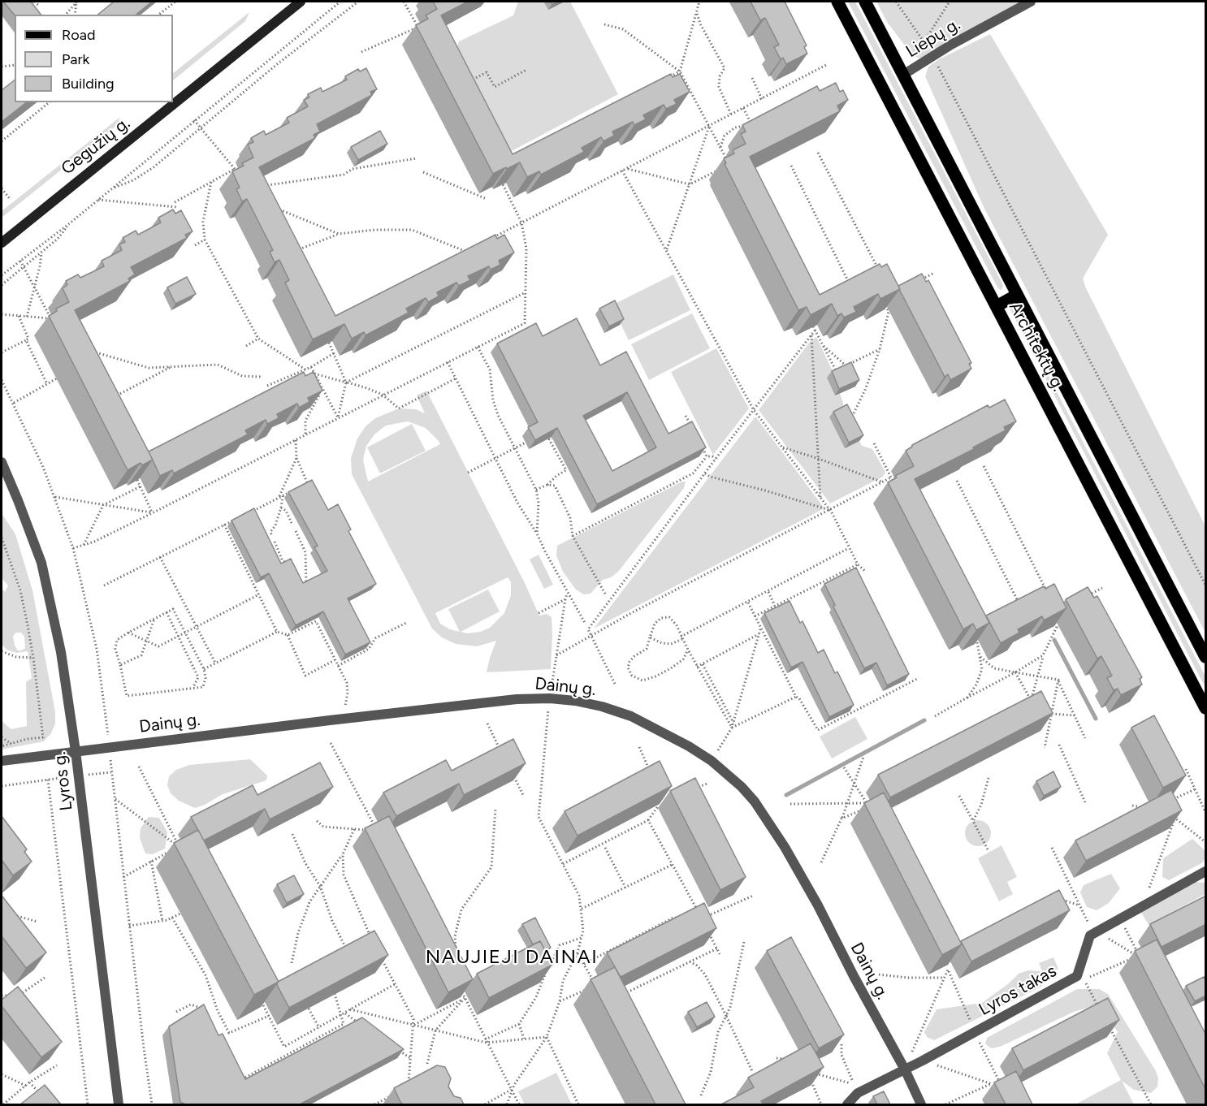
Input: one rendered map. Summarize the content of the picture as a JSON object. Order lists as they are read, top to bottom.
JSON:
{
  "streets": {
    "main road": ["Gegužių g.", "Architektų g."],
    "street": [
      "Liepų g.",
      "Dainų g.",
      "Lyros g.",
      "Lyros takas"
    ]
  },
  "crossings": [
    ["Liepų g.", "Architektų g."],
    ["Dainų g.", "Lyros g."],
    ["Dainų g.", "Lyros takas"]
  ],
  "districts": ["NAUJIEJI DAINAI"],
  "legend": ["Road", "Park", "Building"]
}
